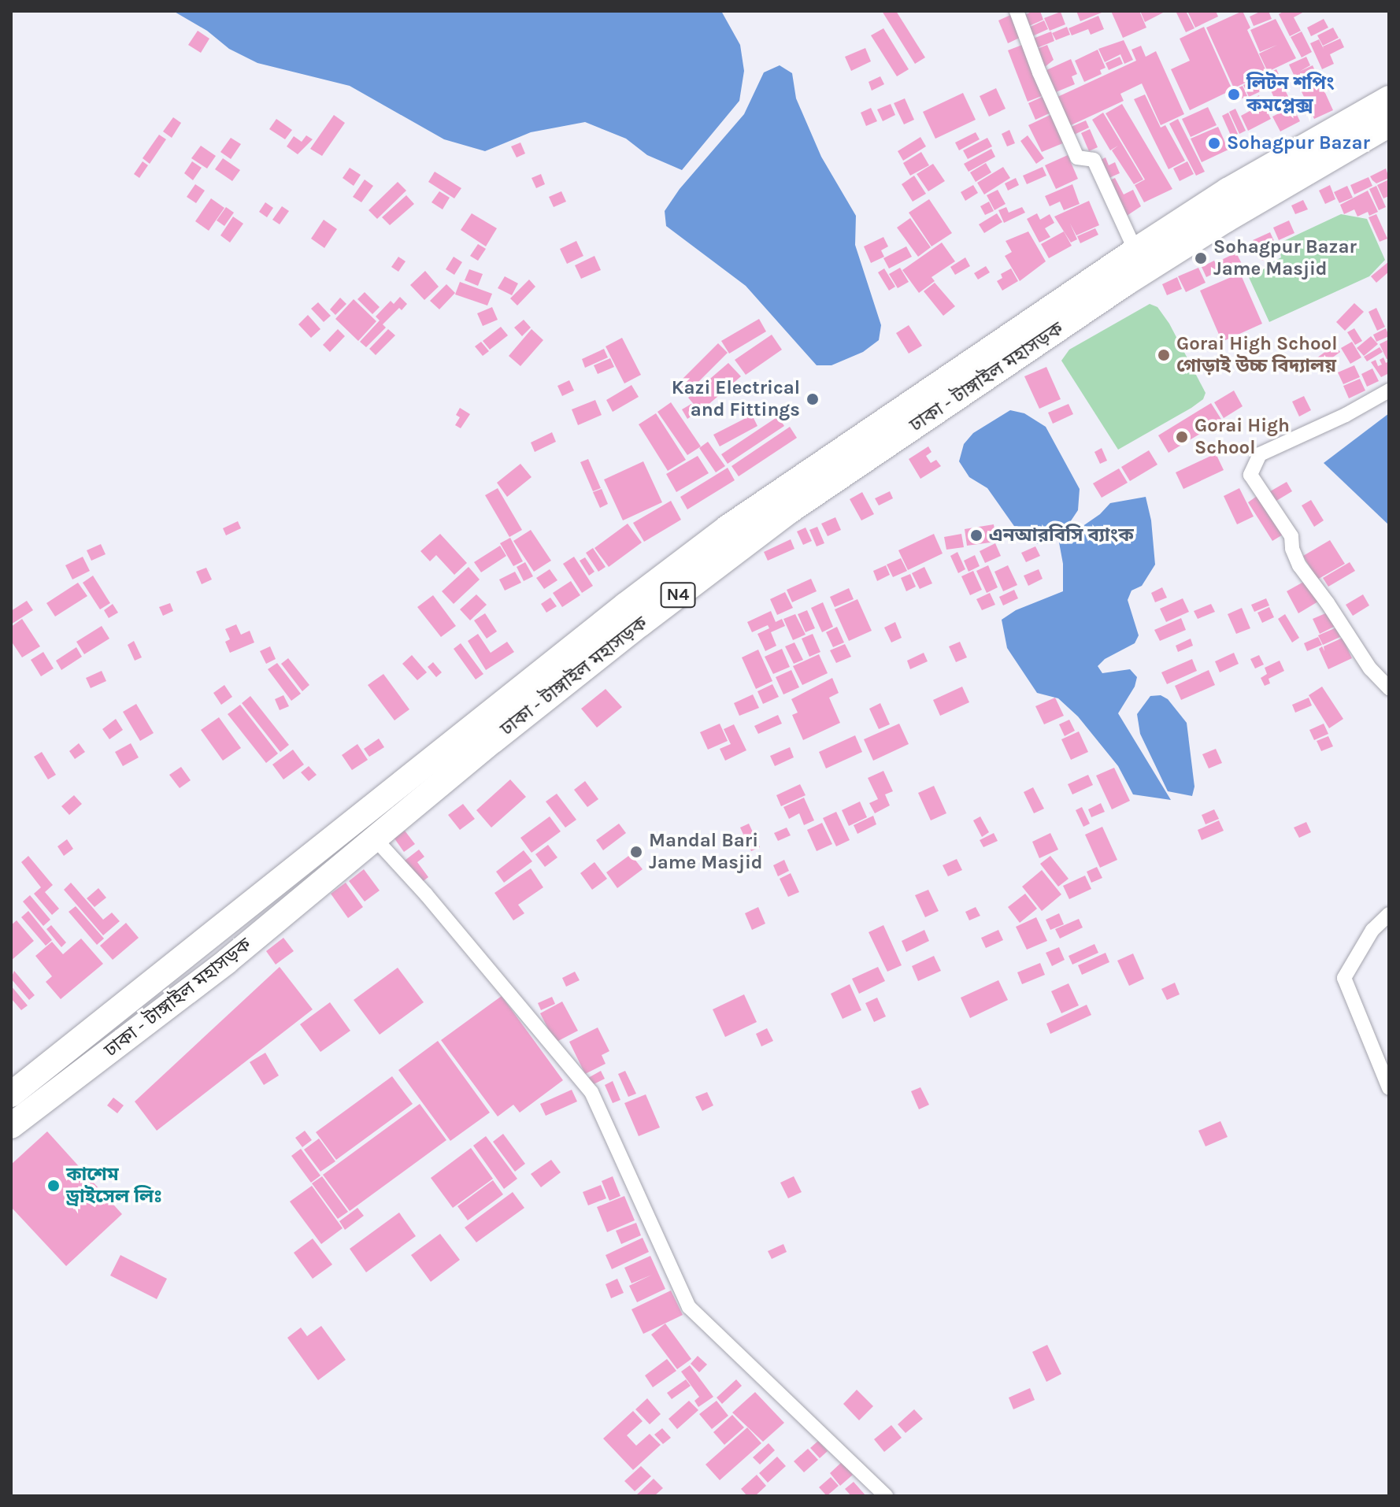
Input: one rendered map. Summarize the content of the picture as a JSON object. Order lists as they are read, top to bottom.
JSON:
{
  "streets": {
    "highway": ["ঢাকা - টাঙ্গাইল মহাসড়ক", "N4"]
  },
  "places": [
    "লিটন শপিং কমপ্লেক্স",
    "Sohagpur Bazar",
    "Sohagpur Bazar Jame Masjid",
    "Gorai High School গোড়াই উচ্চ বিদ্যালয়",
    "Kazi Electrical and Fittings",
    "Gorai High School",
    "এনআরবিসি ব্যাংক",
    "Mandal Bari Jame Masjid",
    "কাশেম ড্রাইসেল লিঃ"
  ]
}
